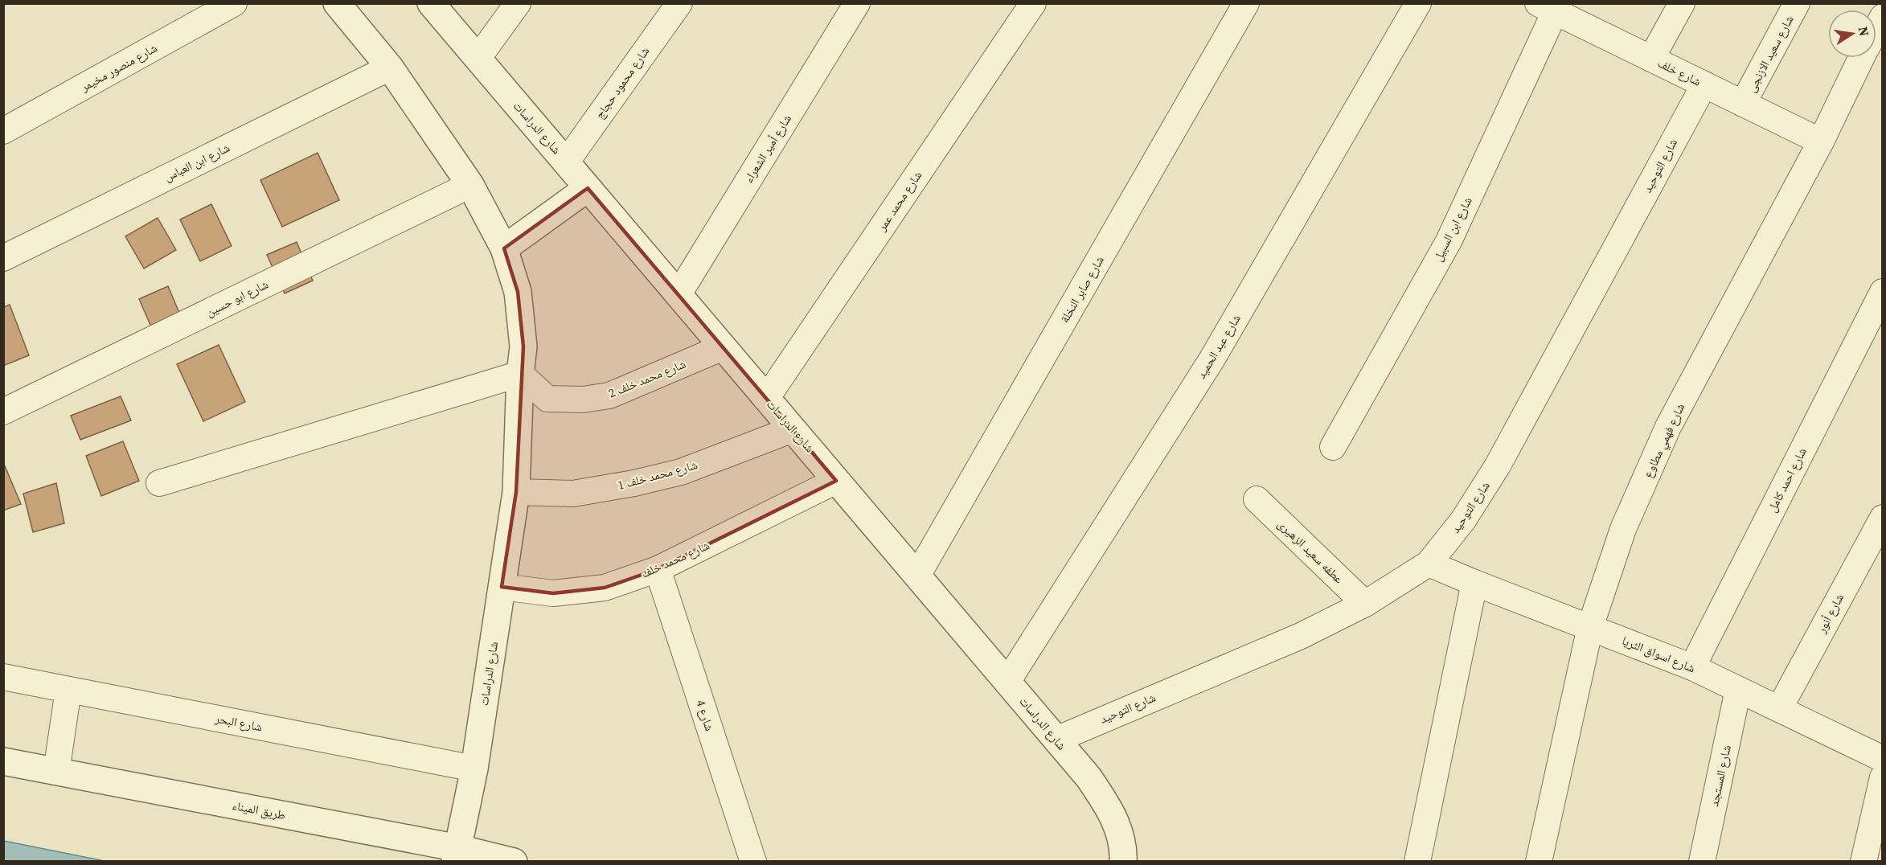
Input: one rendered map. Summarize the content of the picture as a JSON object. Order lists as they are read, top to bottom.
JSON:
{
  "streets": {
    "street": [
      "شارع سعيد الازنجى",
      "شارع منصور مخيمر",
      "شارع خلف",
      "شارع محمود حجاج",
      "شارع الدراسات",
      "شارع أمير الشعراء",
      "شارع ابن العباس",
      "شارع التوحيد",
      "شارع محمد عمر",
      "شارع ابن السبيل",
      "شارع صابر النخلة",
      "شارع ابو حسين",
      "شارع عبد الحميد",
      "شارع محمد خلف 2",
      "شارع فهمي مطاوع",
      "شارع محمد خلف 1",
      "شارع احمد كامل",
      "عطفه سعيد الزهيرى",
      "شارع محمد خلف",
      "شارع أنور",
      "شارع اسواق الثريا",
      "شارع 4",
      "شارع البحر",
      "شارع المستجد",
      "طريق الميناء"
    ]
  },
  "crossings": [
    ["شارع سعيد الازنجى", "شارع خلف"],
    ["شارع خلف", "شارع التوحيد"],
    ["شارع خلف", "شارع ابن السبيل"],
    ["شارع خلف", "شارع فهمي مطاوع"],
    ["شارع محمود حجاج", "شارع الدراسات"],
    ["شارع الدراسات", "شارع أمير الشعراء"],
    ["شارع الدراسات", "شارع ابن العباس"],
    ["شارع الدراسات", "شارع التوحيد"],
    ["شارع الدراسات", "شارع محمد عمر"],
    ["شارع الدراسات", "شارع صابر النخلة"],
    ["شارع الدراسات", "شارع ابو حسين"],
    ["شارع الدراسات", "شارع عبد الحميد"],
    ["شارع الدراسات", "شارع محمد خلف 2"],
    ["شارع الدراسات", "شارع محمد خلف 1"],
    ["شارع الدراسات", "شارع محمد خلف"],
    ["شارع الدراسات", "شارع البحر"],
    ["شارع الدراسات", "طريق الميناء"],
    ["شارع التوحيد", "عطفه سعيد الزهيرى"],
    ["شارع التوحيد", "شارع اسواق الثريا"],
    ["شارع فهمي مطاوع", "شارع اسواق الثريا"],
    ["شارع احمد كامل", "شارع اسواق الثريا"],
    ["شارع محمد خلف", "شارع 4"],
    ["شارع أنور", "شارع اسواق الثريا"],
    ["شارع اسواق الثريا", "شارع المستجد"]
  ],
  "north": "right"
}
